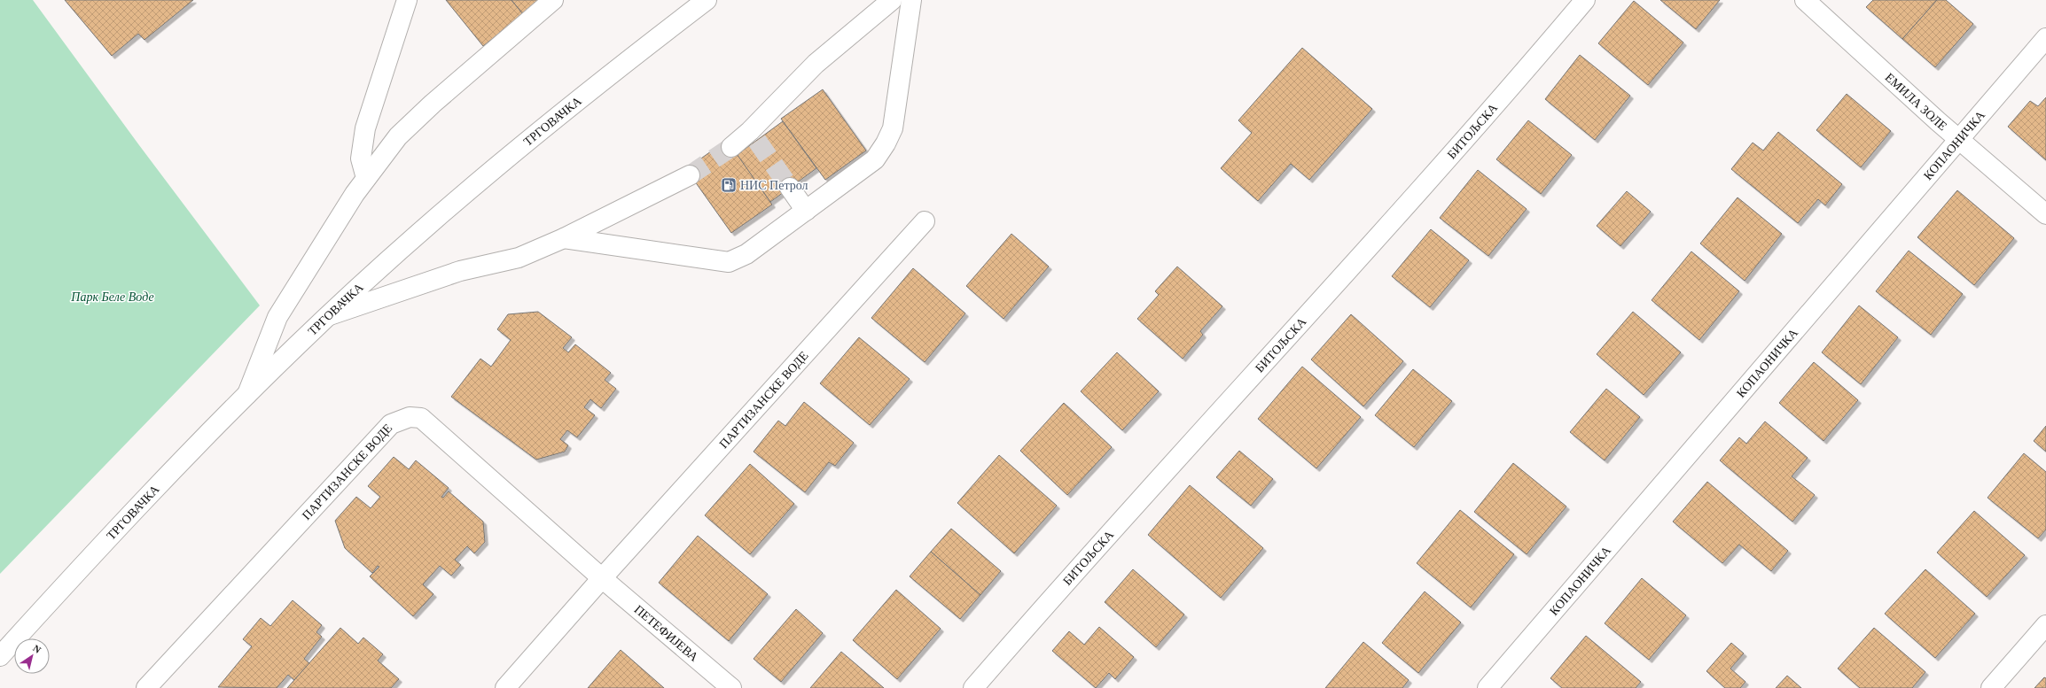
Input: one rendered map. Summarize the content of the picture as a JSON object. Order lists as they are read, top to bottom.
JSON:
{
  "streets": {
    "street": [
      "ЕМИЛА ЗОЛЕ",
      "ТРГОВАЧКА",
      "БИТОЉСКА",
      "КОПАОНИЧКА",
      "ПАРТИЗАНСКЕ ВОДЕ",
      "ПЕТЕФИЈЕВА"
    ]
  },
  "crossings": [
    ["ЕМИЛА ЗОЛЕ", "КОПАОНИЧКА"],
    ["ПАРТИЗАНСКЕ ВОДЕ", "ПЕТЕФИЈЕВА"]
  ],
  "parks": ["Парк Беле Воде"],
  "places": {
    "fuel station": ["НИС Петрол"]
  },
  "north": "top right"
}
